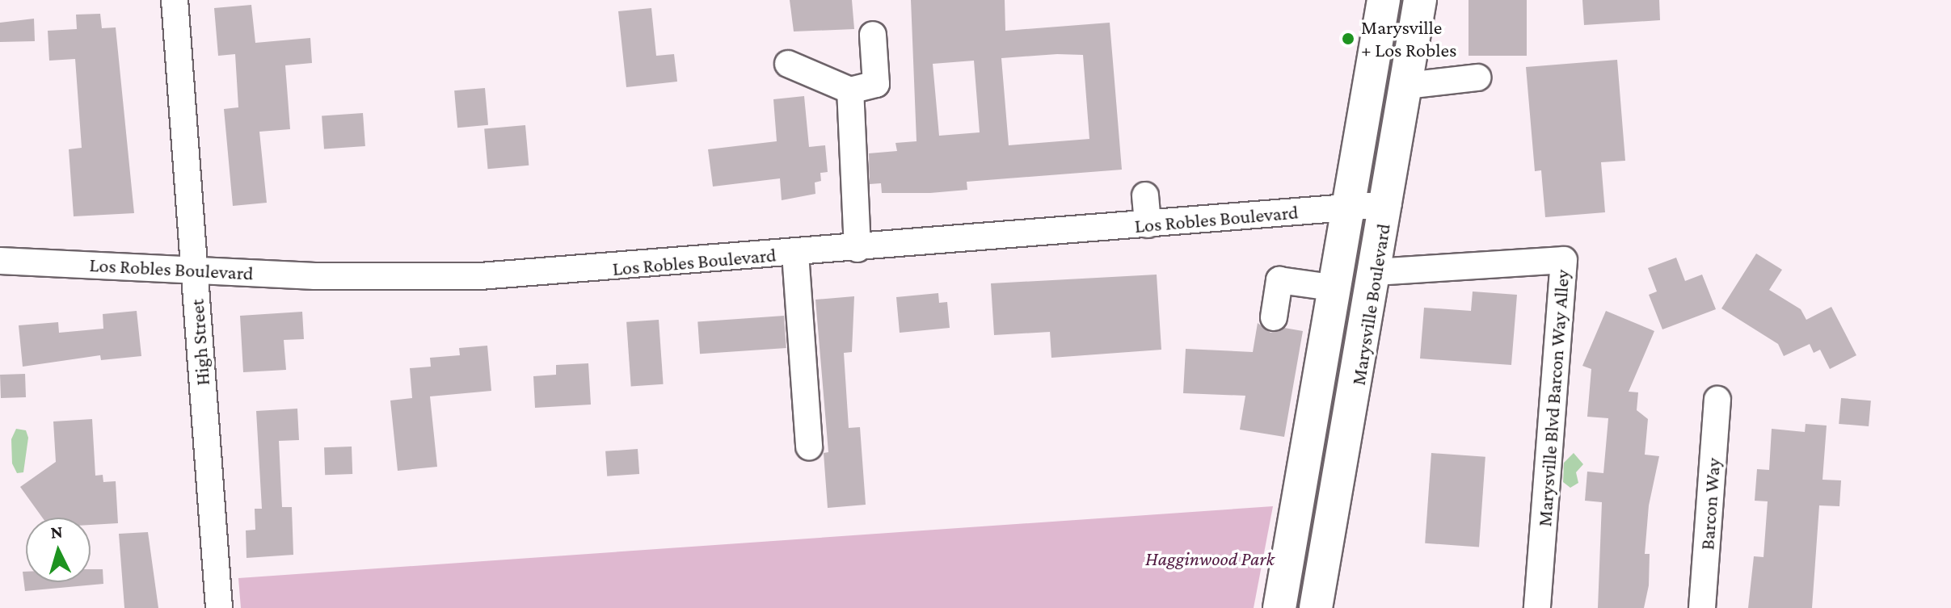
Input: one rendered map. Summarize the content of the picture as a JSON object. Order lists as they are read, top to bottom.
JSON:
{
  "streets": {
    "main road": ["Marysville Boulevard"],
    "street": [
      "Los Robles Boulevard",
      "High Street",
      "Marysville Blvd Barcon Way Alley",
      "Barcon Way"
    ]
  },
  "crossings": [
    ["Los Robles Boulevard", "Marysville Boulevard"],
    ["Los Robles Boulevard", "High Street"],
    ["Marysville Boulevard", "Marysville Blvd Barcon Way Alley"]
  ],
  "parks": ["Hagginwood Park"],
  "places": ["Marysville + Los Robles"],
  "north": "top"
}
